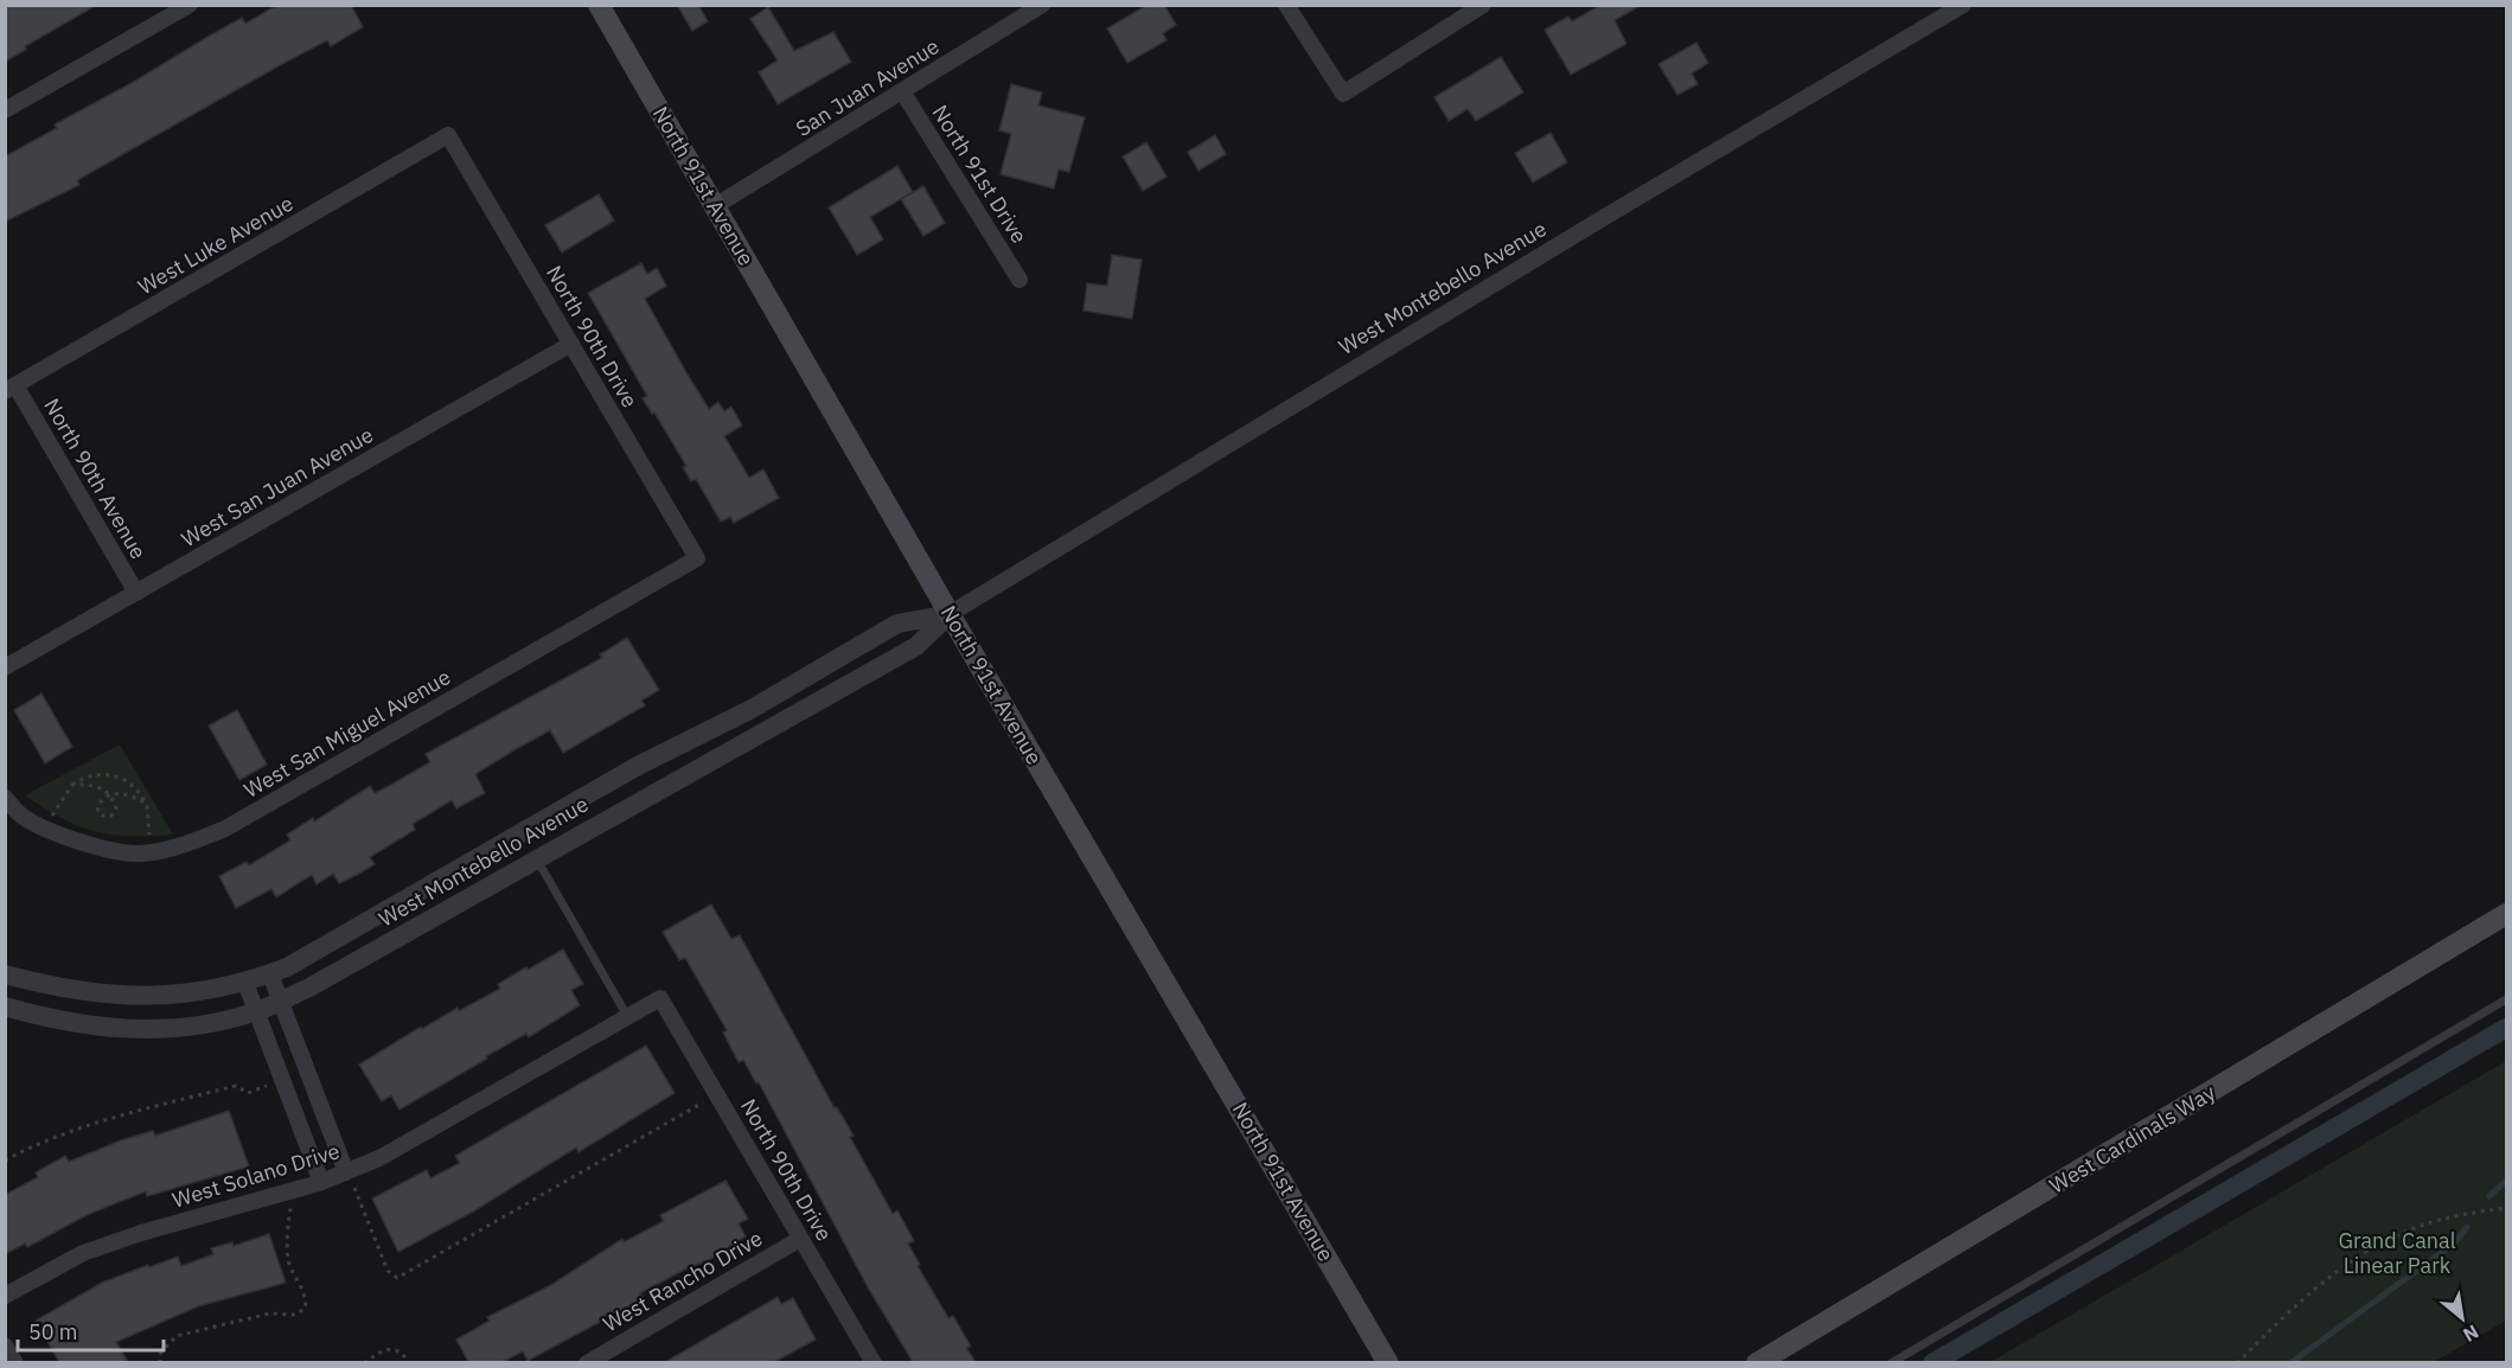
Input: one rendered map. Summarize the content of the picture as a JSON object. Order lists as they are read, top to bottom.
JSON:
{
  "streets": {
    "main road": ["North 91st Avenue", "West Cardinals Way"],
    "street": [
      "San Juan Avenue",
      "North 91st Drive",
      "West Luke Avenue",
      "West Montebello Avenue",
      "North 90th Drive",
      "North 90th Avenue",
      "West San Juan Avenue",
      "West San Miguel Avenue",
      "West Solano Drive",
      "West Rancho Drive"
    ]
  },
  "crossings": [
    ["San Juan Avenue", "North 91st Drive"],
    ["San Juan Avenue", "North 91st Avenue"],
    ["North 91st Avenue", "West Montebello Avenue"],
    ["West Luke Avenue", "North 90th Drive"],
    ["West Luke Avenue", "North 90th Avenue"],
    ["North 90th Drive", "West San Juan Avenue"],
    ["North 90th Drive", "West San Miguel Avenue"],
    ["North 90th Drive", "West Solano Drive"],
    ["North 90th Drive", "West Rancho Drive"],
    ["North 90th Avenue", "West San Juan Avenue"]
  ],
  "parks": ["Grand Canal Linear Park"],
  "scale_bar": "50 m",
  "north": "bottom right"
}
